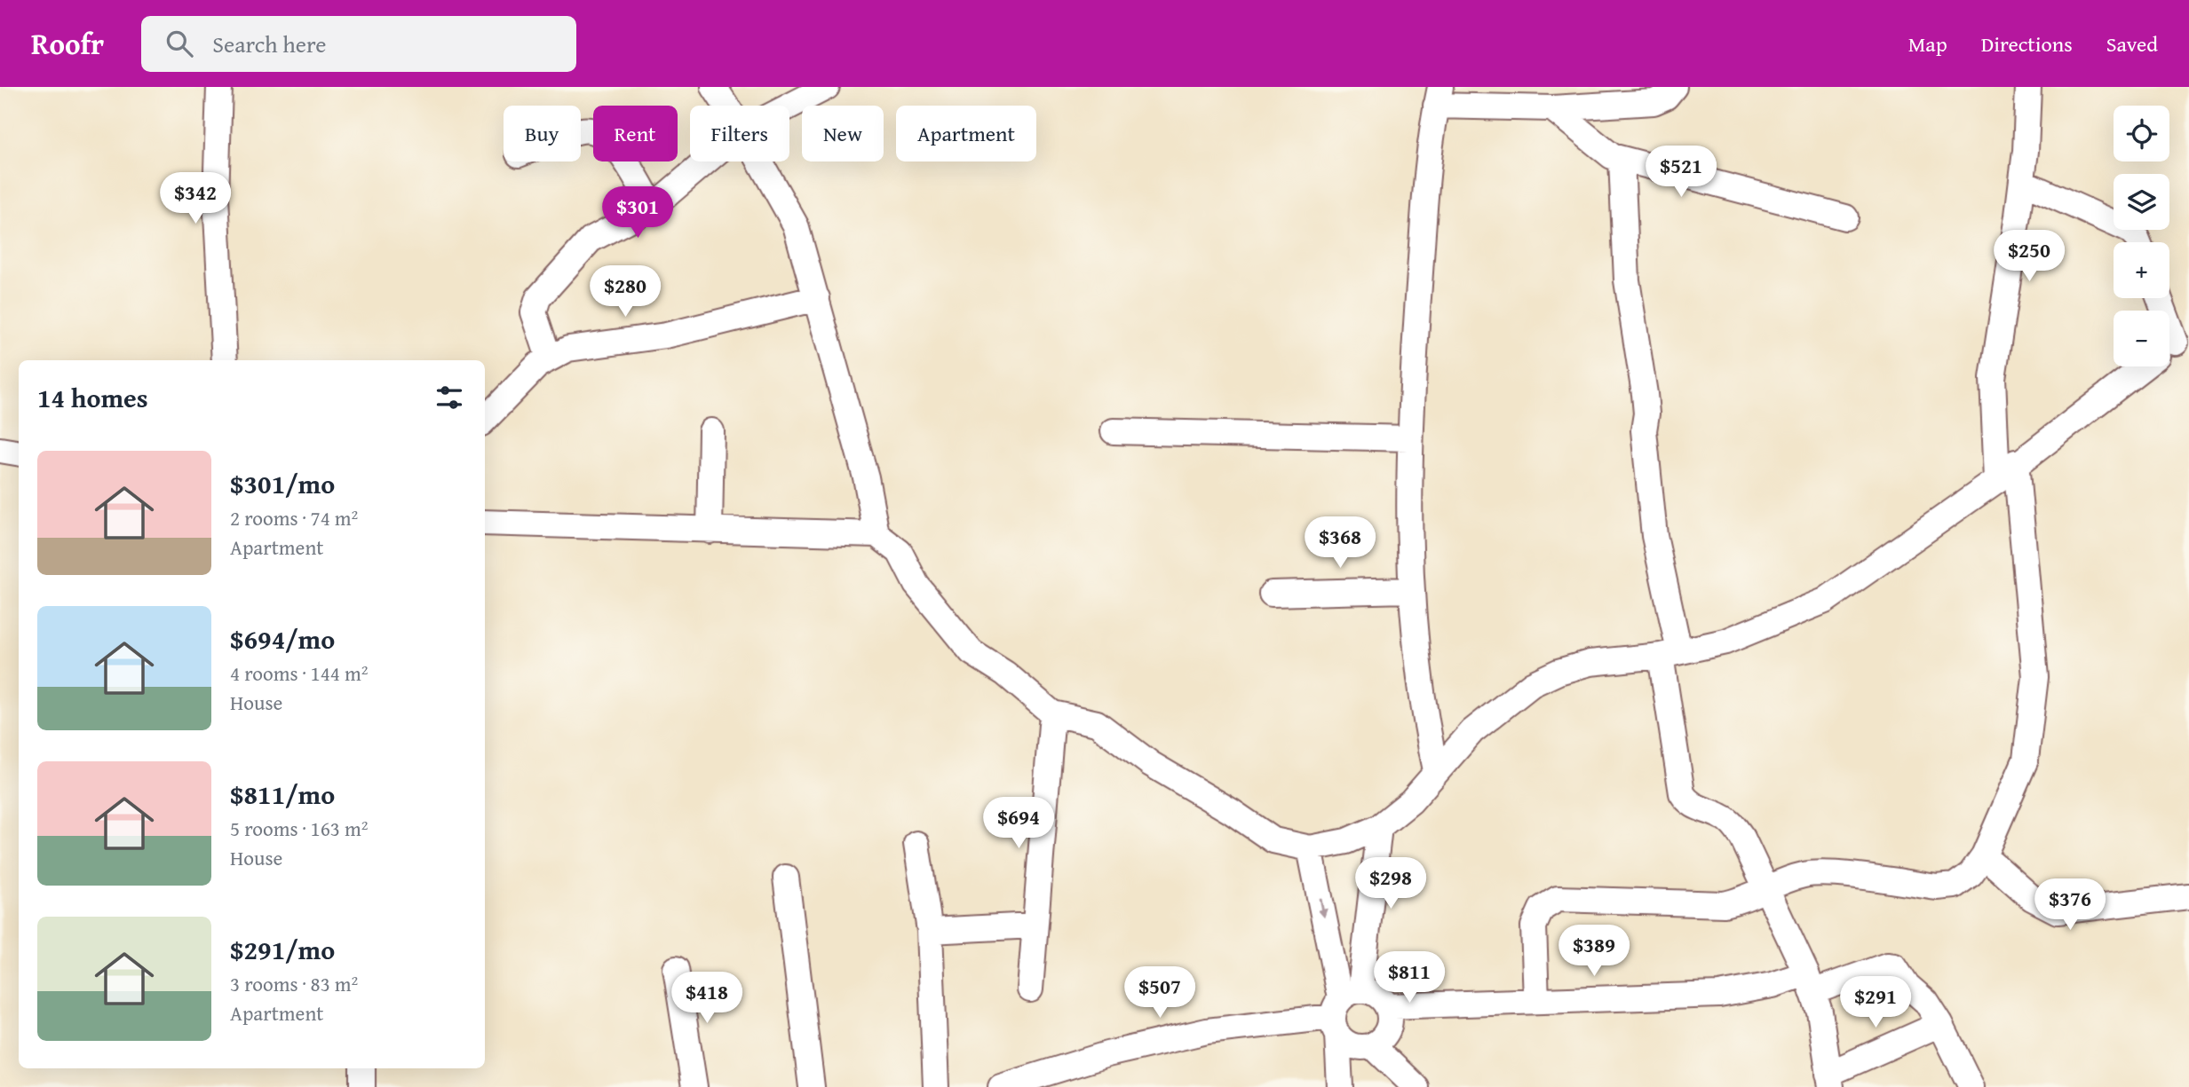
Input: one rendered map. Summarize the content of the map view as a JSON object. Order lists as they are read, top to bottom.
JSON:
{
  "page": {
    "header": "Roofr",
    "search": "Search here",
    "nav": ["Map", "Directions", "Saved"],
    "map_buttons": ["+", "−"],
    "chip": [
      "Buy",
      "Rent",
      "Filters",
      "New",
      "Apartment"
    ],
    "price": [
      "$521",
      "$342",
      "$301",
      "$250",
      "$280",
      "$368",
      "$694",
      "$298",
      "$376",
      "$389",
      "$811",
      "$507",
      "$418",
      "$291"
    ],
    "heading": "14 homes",
    "list": [
      {
        "name": "$301/mo",
        "note": "2 rooms · 74 m² · Apartment"
      },
      {
        "name": "$694/mo",
        "note": "4 rooms · 144 m² · House"
      },
      {
        "name": "$811/mo",
        "note": "5 rooms · 163 m² · House"
      },
      {
        "name": "$291/mo",
        "note": "3 rooms · 83 m² · Apartment"
      }
    ]
  }
}
